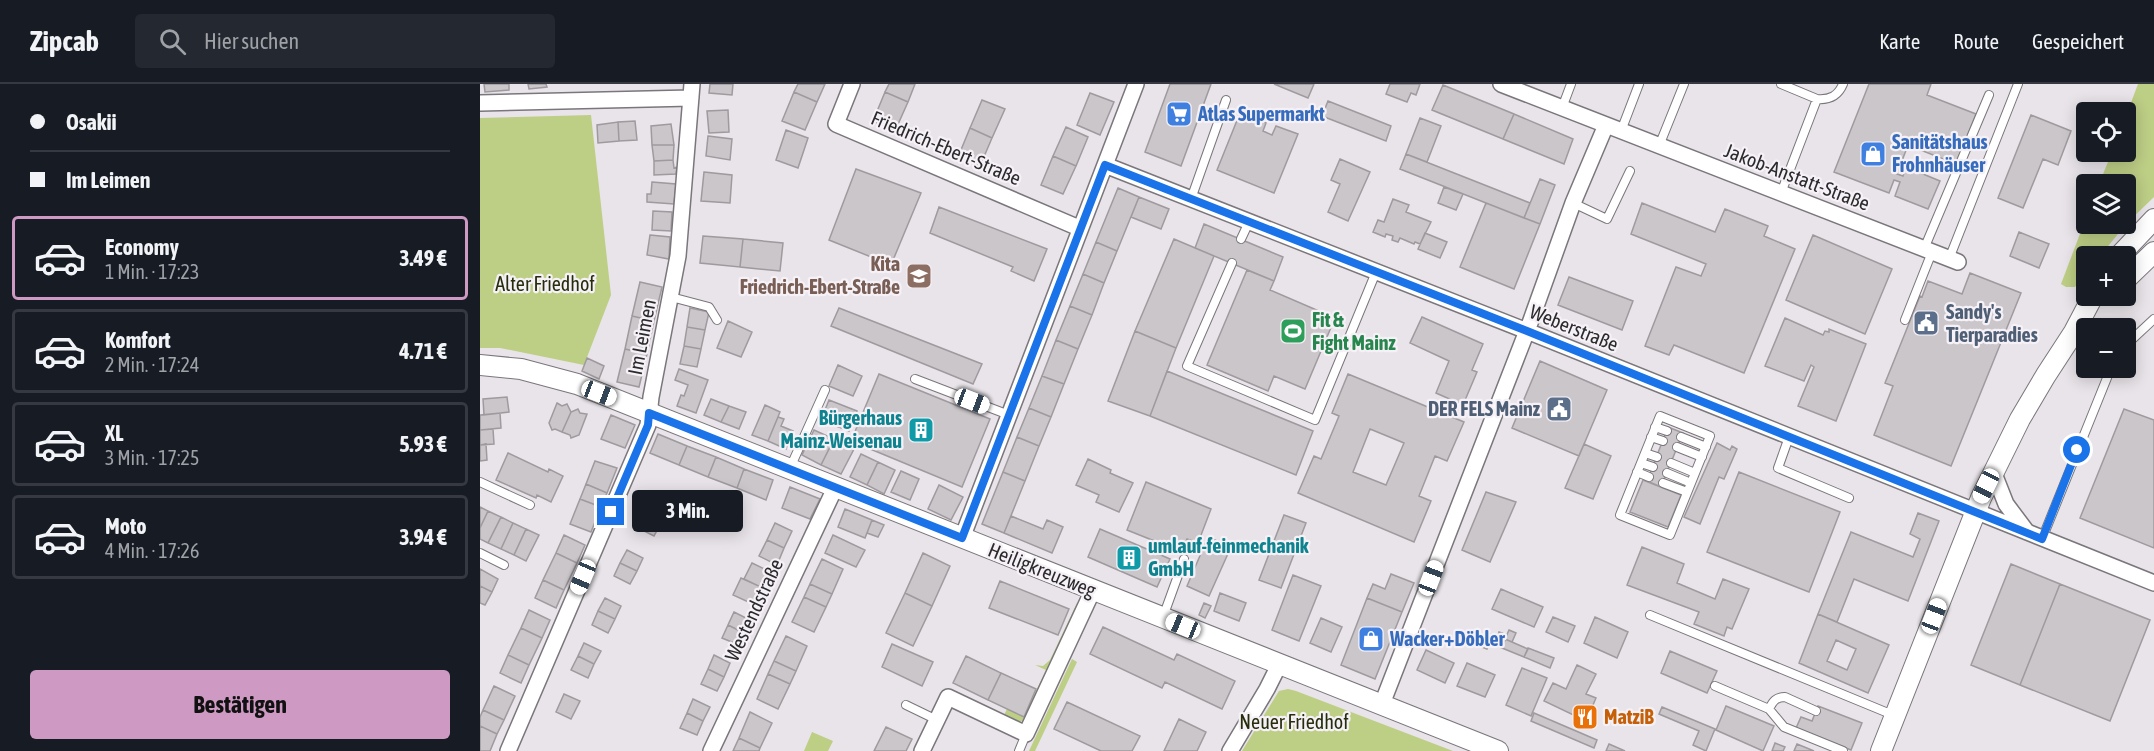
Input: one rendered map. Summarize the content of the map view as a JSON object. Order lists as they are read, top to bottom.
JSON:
{
  "streets": {
    "street": [
      "Friedrich-Ebert-Straße",
      "Jakob-Anstatt-Straße",
      "Weberstraße",
      "Im Leimen",
      "Heiligkreuzweg",
      "Westendstraße"
    ]
  },
  "crossings": [
    ["Im Leimen", "Heiligkreuzweg"],
    ["Heiligkreuzweg", "Westendstraße"]
  ],
  "parks": ["Alter Friedhof", "Neuer Friedhof"],
  "places": {
    "supermarket": ["Atlas Supermarkt"],
    "shop": ["Sanitätshaus Frohnhäuser", "Wacker+Döbler"],
    "school or university": ["Kita Friedrich-Ebert-Straße"],
    "public building": ["Sandy's Tierparadies", "DER FELS Mainz"],
    "sports": ["Fit & Fight Mainz"],
    "building": ["Bürgerhaus Mainz-Weisenau", "umlauf-feinmechanik GmbH"],
    "restaurant": ["MatziB"]
  },
  "page": {
    "header": "Zipcab",
    "search": "Hier suchen",
    "nav": ["Karte", "Route", "Gespeichert"],
    "banner": ["Osakii", "Im Leimen"],
    "map_buttons": ["+", "−"],
    "list": [
      {
        "name": "Economy",
        "note": "1 Min. · 17:23",
        "value": "3.49 €"
      },
      {
        "name": "Komfort",
        "note": "2 Min. · 17:24",
        "value": "4.71 €"
      },
      {
        "name": "XL",
        "note": "3 Min. · 17:25",
        "value": "5.93 €"
      },
      {
        "name": "Moto",
        "note": "4 Min. · 17:26",
        "value": "3.94 €"
      }
    ],
    "bubble": "3 Min.",
    "buttons": "Bestätigen"
  }
}
